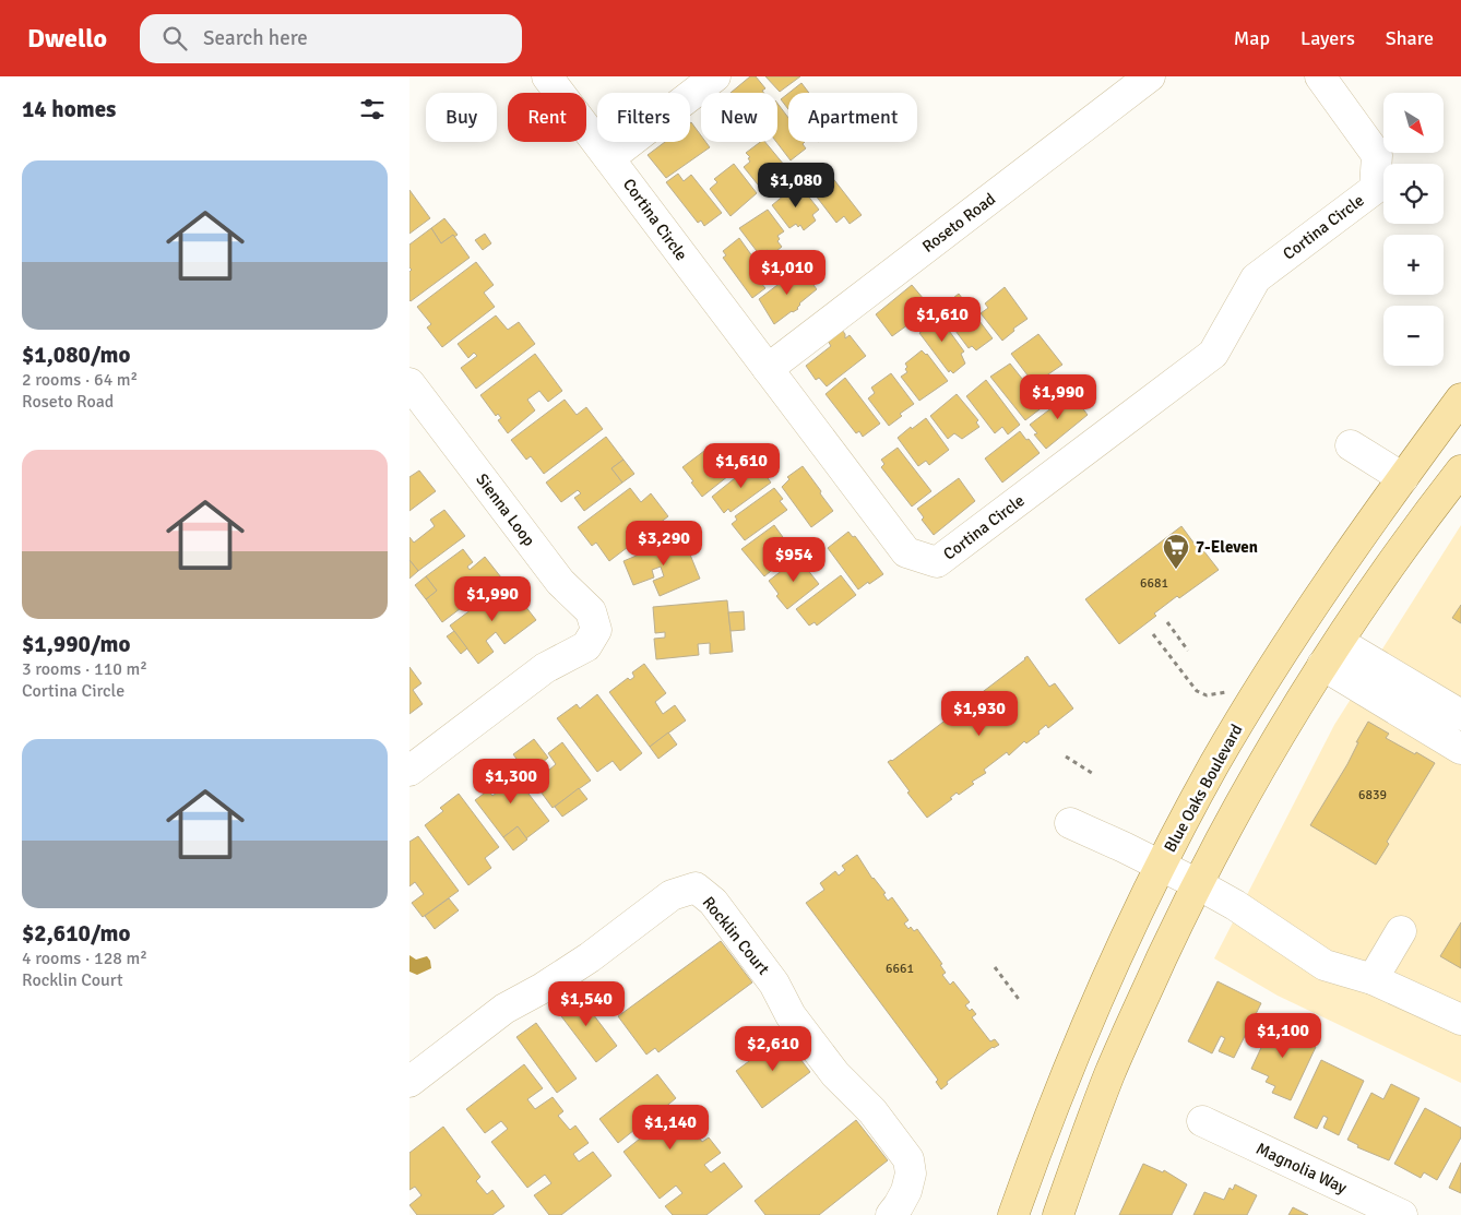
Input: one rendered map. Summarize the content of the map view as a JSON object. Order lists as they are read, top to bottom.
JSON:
{
  "streets": {
    "main road": ["Blue Oaks Boulevard"],
    "street": [
      "Cortina Circle",
      "Roseto Road",
      "Sienna Loop",
      "Rocklin Court",
      "Magnolia Way"
    ]
  },
  "crossings": [
    ["Cortina Circle", "Roseto Road"]
  ],
  "places": {
    "supermarket": ["7-Eleven"]
  },
  "house_numbers": ["6681", "6839", "6661"],
  "north": "bottom right",
  "page": {
    "header": "Dwello",
    "search": "Search here",
    "nav": ["Map", "Layers", "Share"],
    "heading": "14 homes",
    "map_buttons": ["+", "−"],
    "chip": [
      "Buy",
      "Rent",
      "Filters",
      "New",
      "Apartment"
    ],
    "list": [
      {
        "name": "$1,080/mo",
        "note": "2 rooms · 64 m² · Roseto Road"
      },
      {
        "name": "$1,990/mo",
        "note": "3 rooms · 110 m² · Cortina Circle"
      },
      {
        "name": "$2,610/mo",
        "note": "4 rooms · 128 m² · Rocklin Court"
      }
    ],
    "price": [
      "$1,080",
      "$1,010",
      "$1,610",
      "$1,990",
      "$1,610",
      "$3,290",
      "$954",
      "$1,990",
      "$1,930",
      "$1,300",
      "$1,540",
      "$1,100",
      "$2,610",
      "$1,140"
    ]
  }
}
